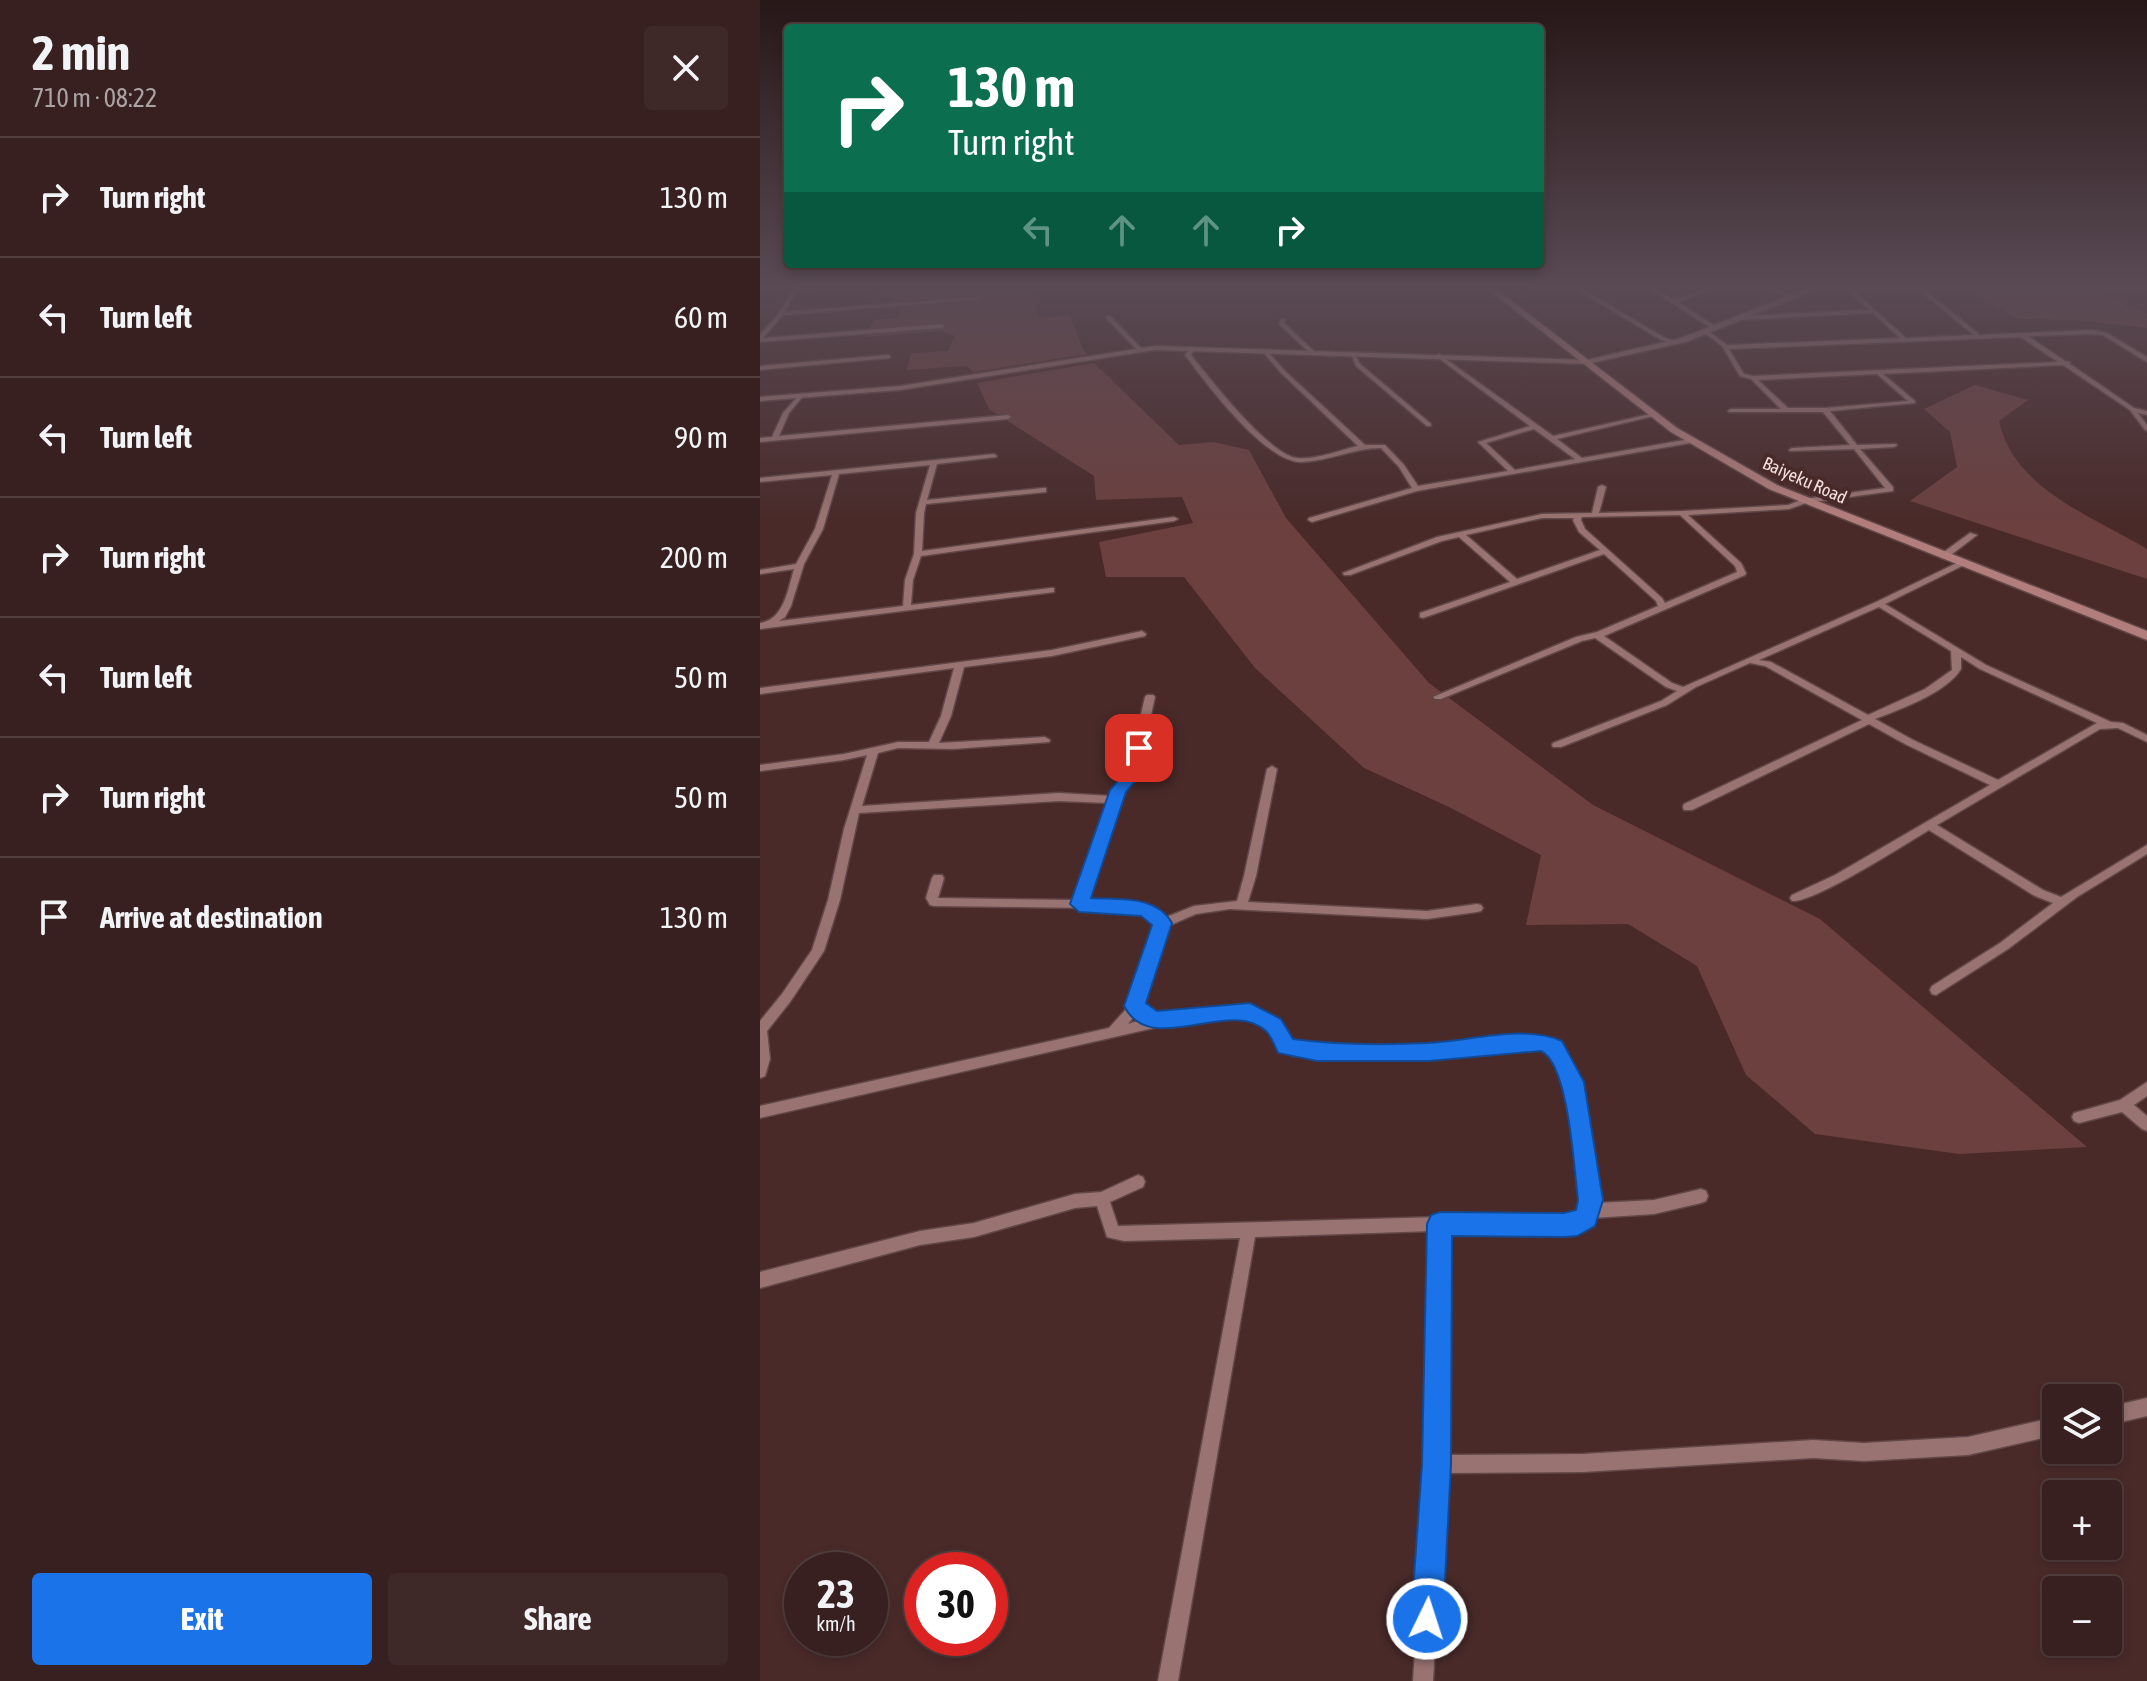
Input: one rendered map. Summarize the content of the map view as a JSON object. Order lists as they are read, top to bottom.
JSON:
{
  "streets": {
    "main road": ["Baiyeku Road"]
  },
  "page": {
    "heading": ["2 min", "710 m · 08:22"],
    "turn": ["130 m", "Turn right"],
    "list": [
      {
        "name": "Turn right",
        "value": "130 m"
      },
      {
        "name": "Turn left",
        "value": "60 m"
      },
      {
        "name": "Turn left",
        "value": "90 m"
      },
      {
        "name": "Turn right",
        "value": "200 m"
      },
      {
        "name": "Turn left",
        "value": "50 m"
      },
      {
        "name": "Turn right",
        "value": "50 m"
      },
      {
        "name": "Arrive at destination",
        "value": "130 m"
      }
    ],
    "map_buttons": ["+", "−"],
    "speed": "23 km/h",
    "limit": "30",
    "buttons": ["Exit", "Share"]
  }
}
